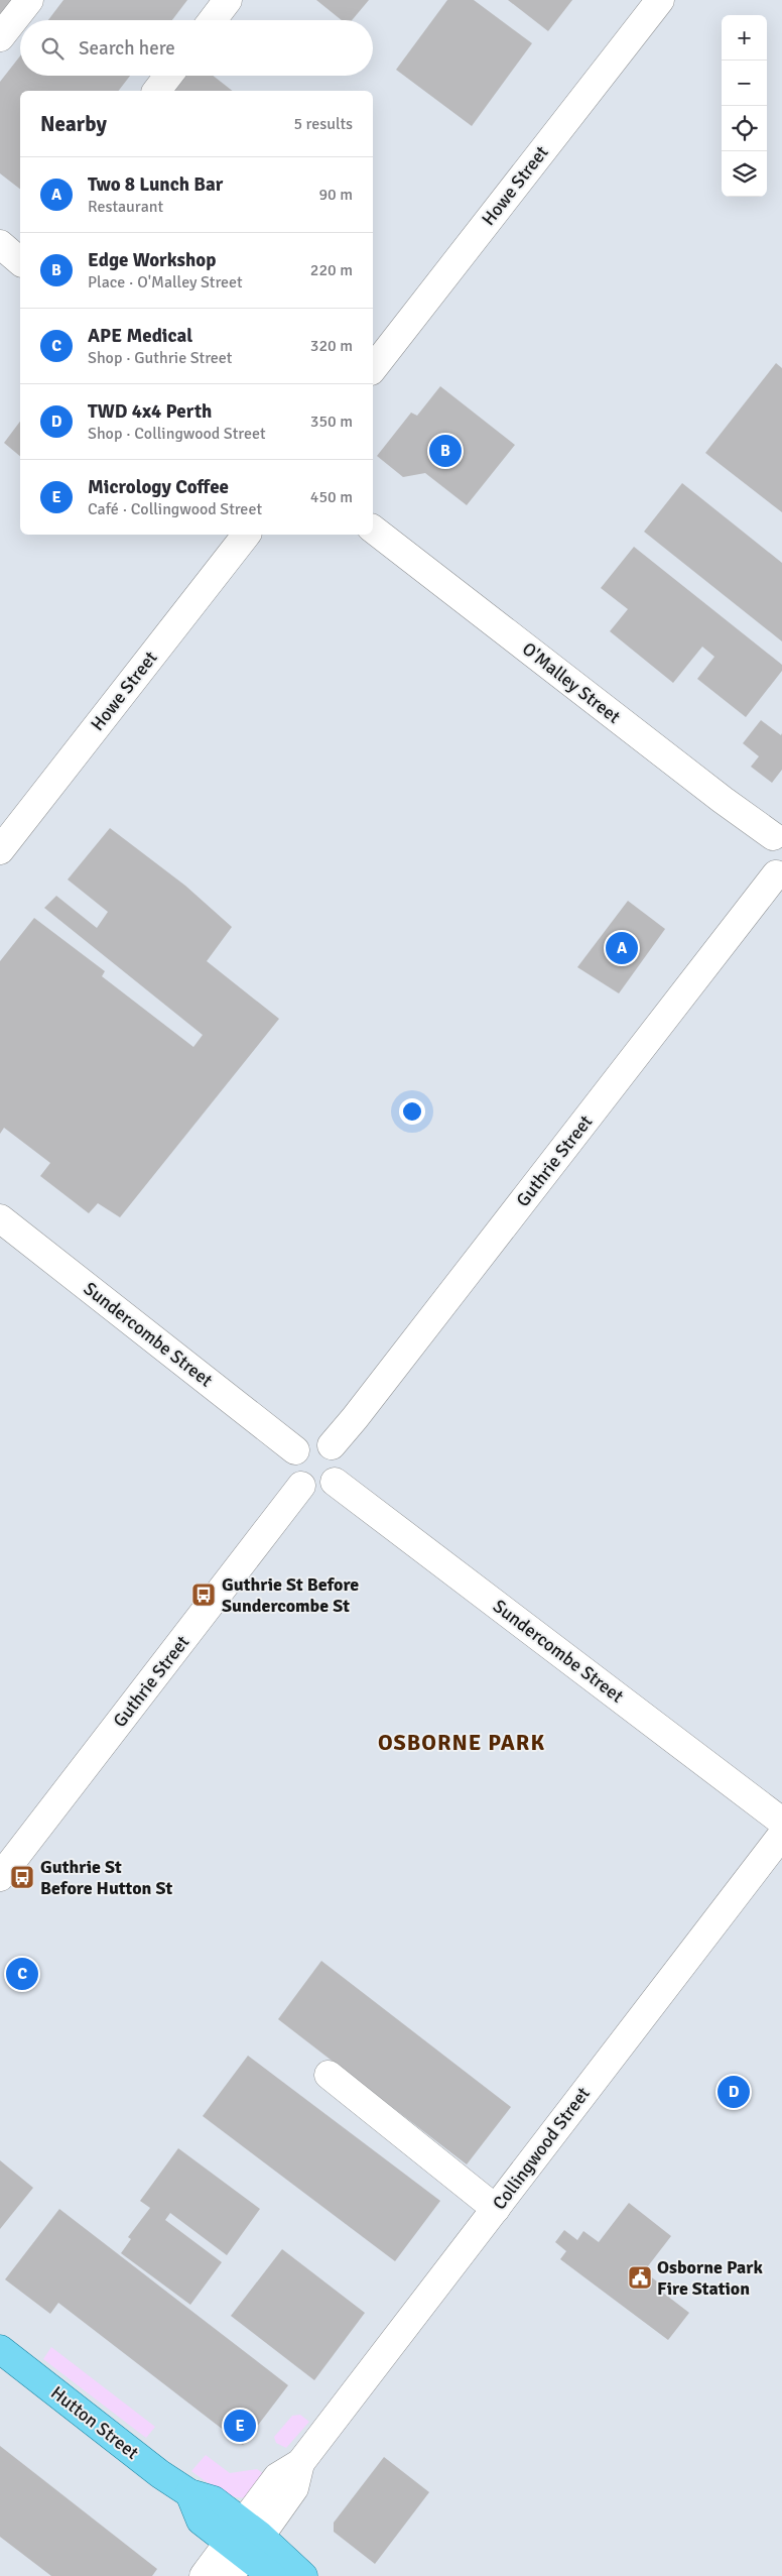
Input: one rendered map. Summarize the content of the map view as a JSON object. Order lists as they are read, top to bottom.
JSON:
{
  "streets": {
    "main road": ["Hutton Street"],
    "street": [
      "Howe Street",
      "O'Malley Street",
      "Guthrie Street",
      "Sundercombe Street",
      "Collingwood Street"
    ]
  },
  "crossings": [
    ["Guthrie Street", "Sundercombe Street"],
    ["Collingwood Street", "Hutton Street"]
  ],
  "districts": ["OSBORNE PARK"],
  "places": {
    "bus stop": ["Guthrie St Before Sundercombe St", "Guthrie St Before Hutton St"],
    "public building": ["Osborne Park Fire Station"]
  },
  "page": {
    "map_buttons": ["+", "−"],
    "search": "Search here",
    "heading": ["Nearby", "5 results"],
    "list": [
      {
        "mark": "A",
        "name": "Two 8 Lunch Bar",
        "note": "Restaurant",
        "value": "90 m"
      },
      {
        "mark": "B",
        "name": "Edge Workshop",
        "note": "Place · O'Malley Street",
        "value": "220 m"
      },
      {
        "mark": "C",
        "name": "APE Medical",
        "note": "Shop · Guthrie Street",
        "value": "320 m"
      },
      {
        "mark": "D",
        "name": "TWD 4x4 Perth",
        "note": "Shop · Collingwood Street",
        "value": "350 m"
      },
      {
        "mark": "E",
        "name": "Micrology Coffee",
        "note": "Café · Collingwood Street",
        "value": "450 m"
      }
    ],
    "pins": [
      "B",
      "A",
      "C",
      "D",
      "E"
    ]
  }
}
